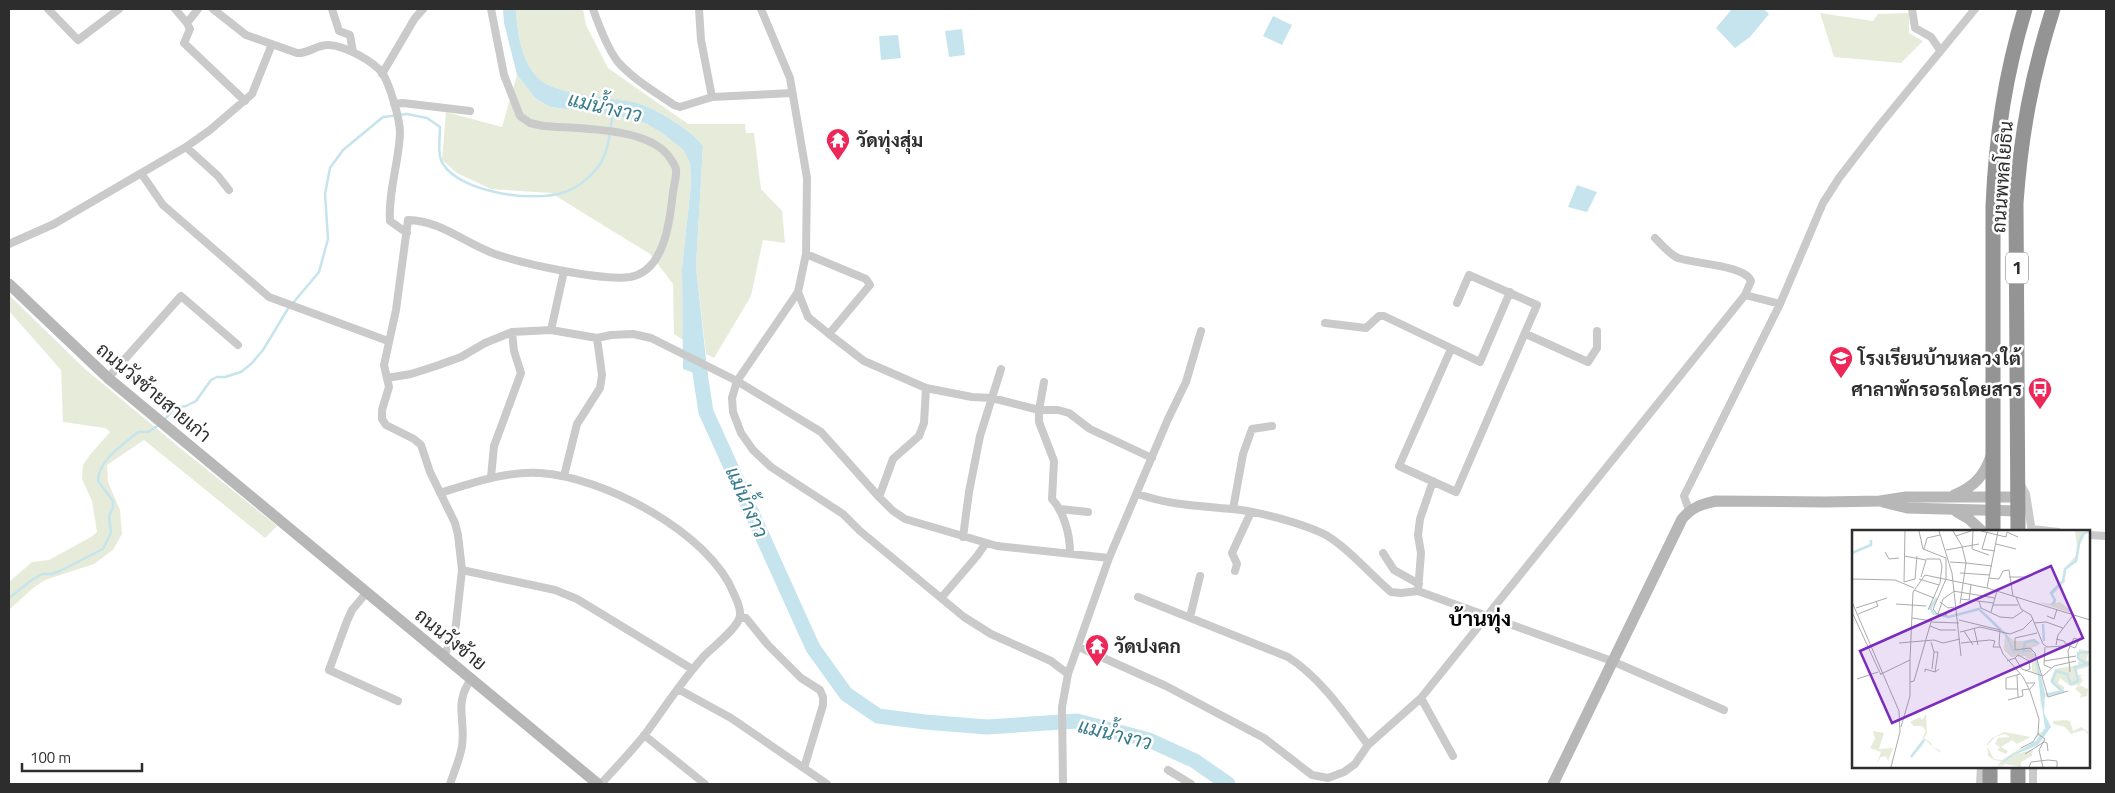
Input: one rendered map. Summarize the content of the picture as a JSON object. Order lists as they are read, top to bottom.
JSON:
{
  "streets": {
    "highway": ["ถนนพหลโยธิน", "1"],
    "main road": ["ถนนวังซ้ายสายเก่า", "ถนนวังซ้าย"]
  },
  "crossings": [
    ["ถนนวังซ้ายสายเก่า", "ถนนวังซ้าย"]
  ],
  "districts": ["บ้านทุ่ง"],
  "water": ["แม่น้ำงาว"],
  "places": {
    "temple": ["วัดทุ่งสุ่ม", "วัดปงคก"],
    "school or university": ["โรงเรียนบ้านหลวงใต้"],
    "bus stop": ["ศาลาพักรอรถโดยสาร"]
  },
  "scale_bar": "100 m"
}
